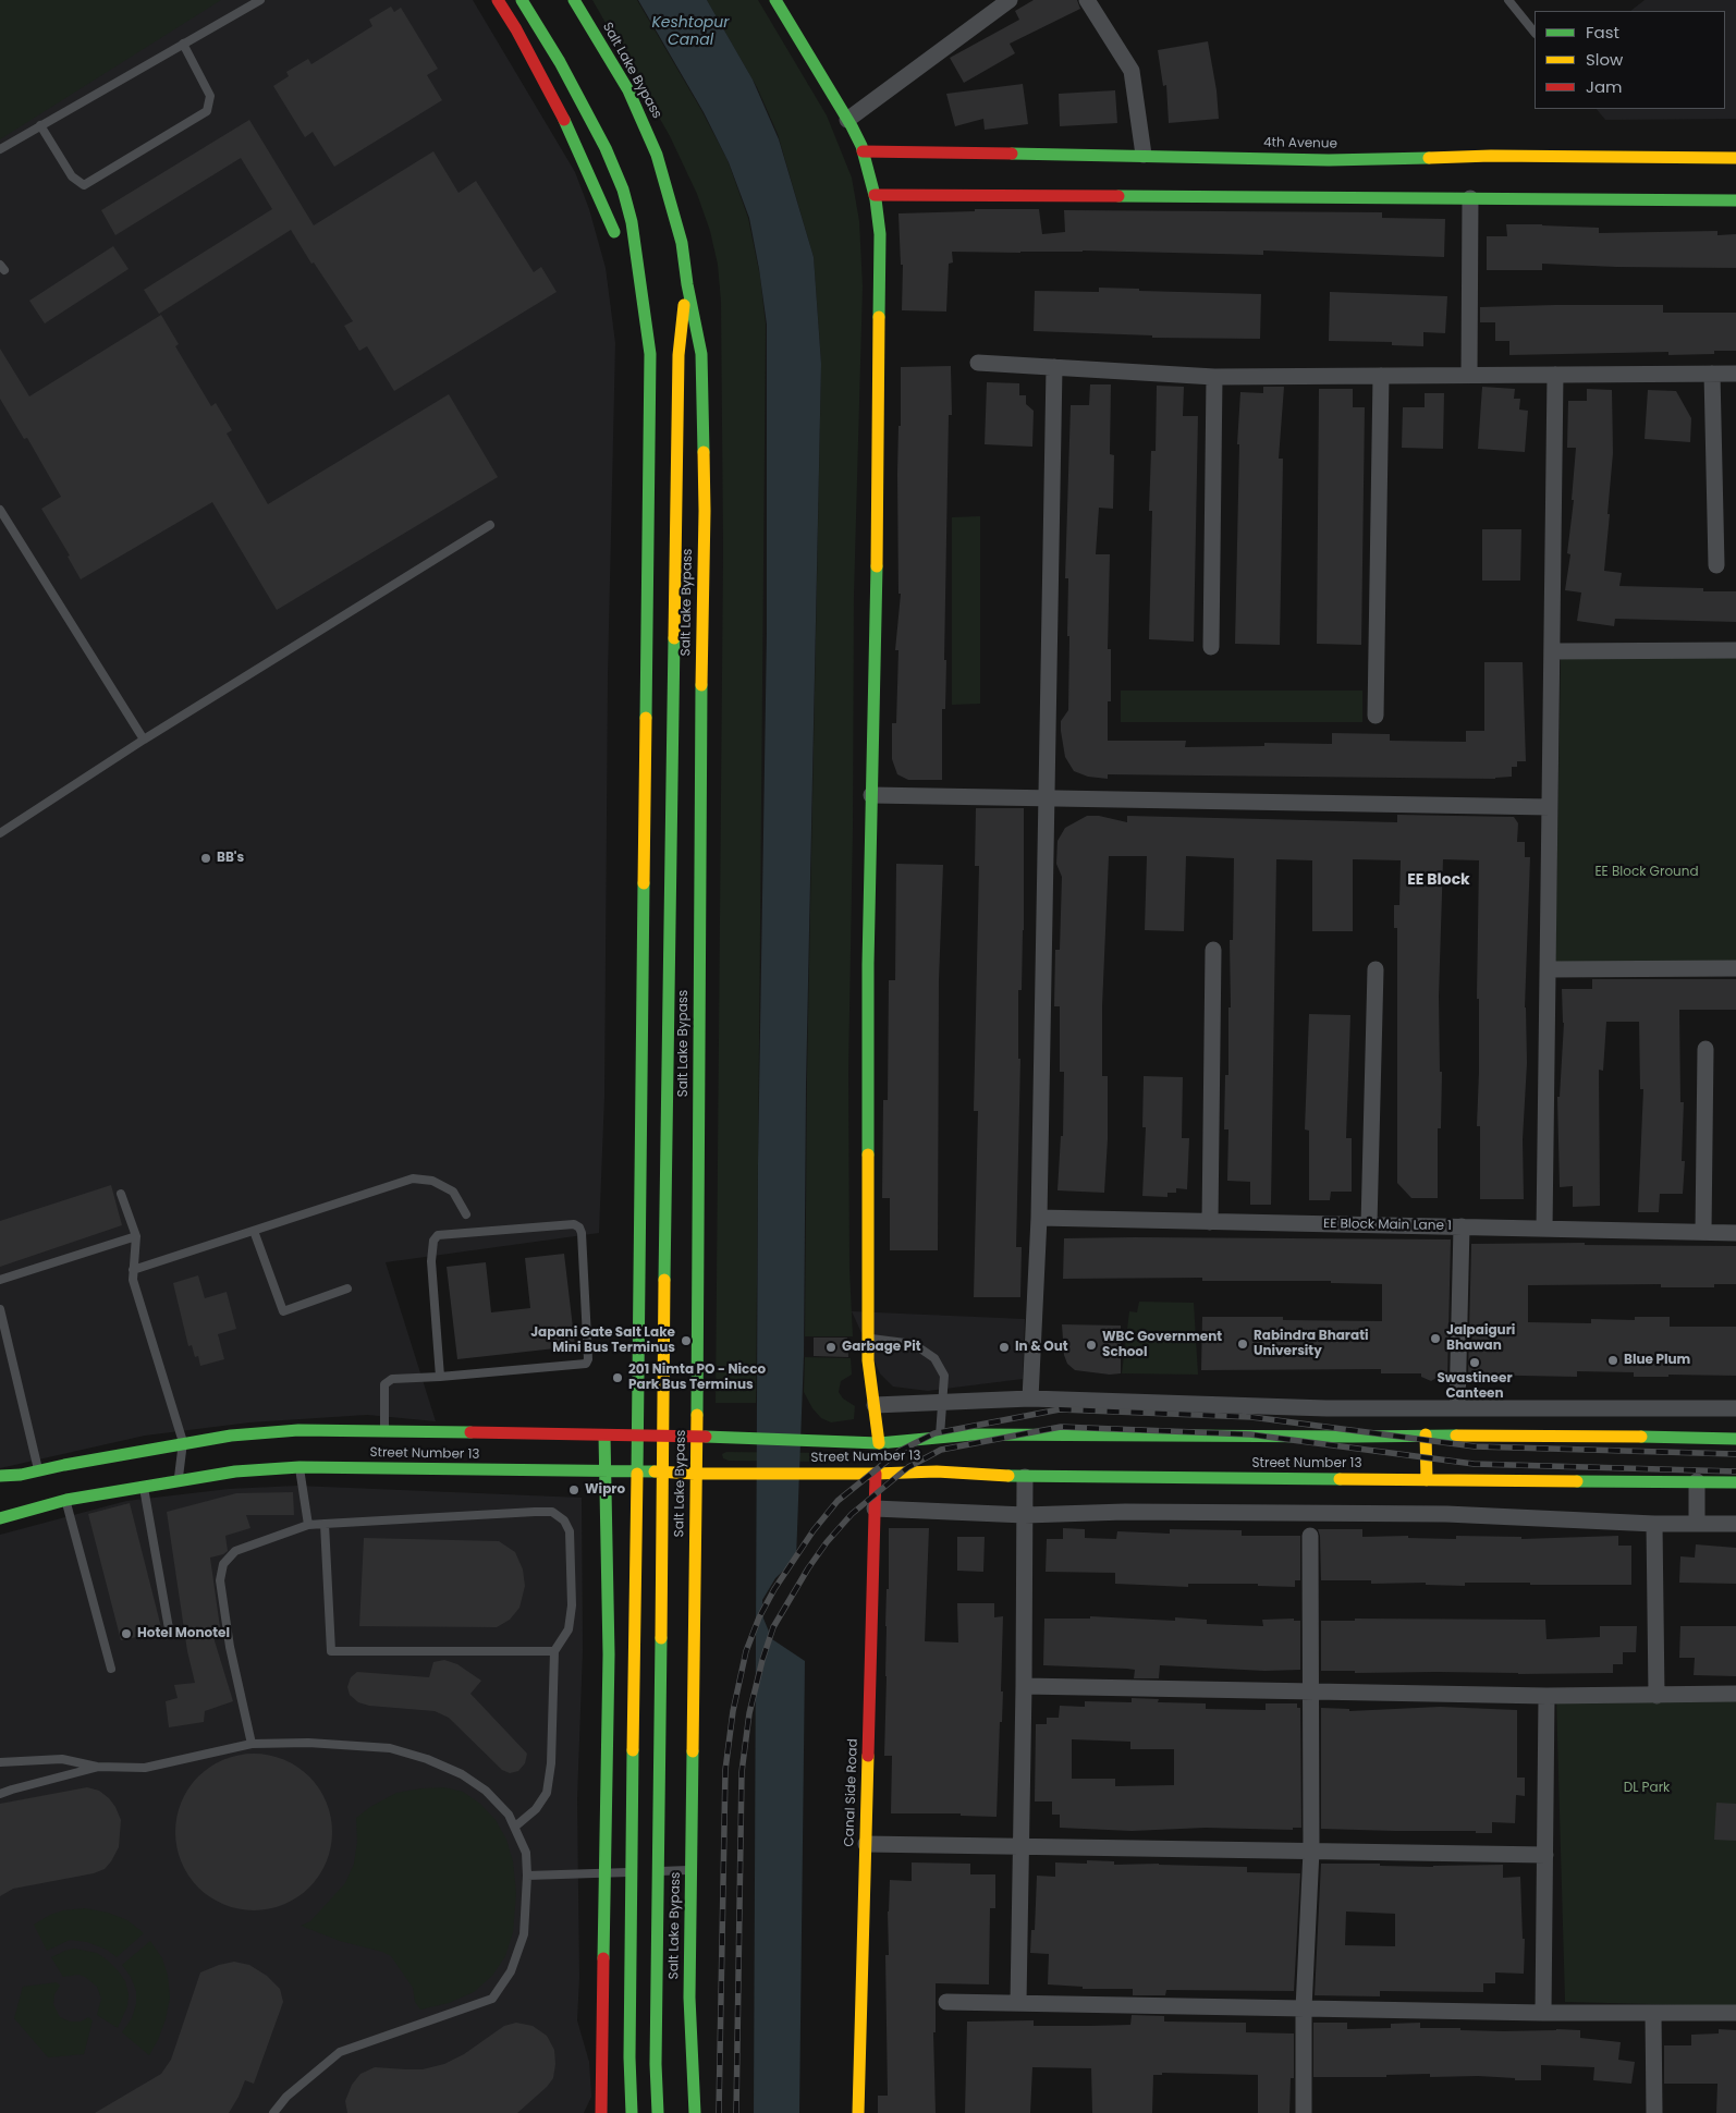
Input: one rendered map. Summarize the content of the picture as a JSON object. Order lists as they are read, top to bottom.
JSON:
{
  "streets": {
    "main road": [
      "Salt Lake Bypass",
      "4th Avenue",
      "Street Number 13",
      "Canal Side Road"
    ],
    "street": ["EE Block Main Lane 1"]
  },
  "crossings": [
    ["Salt Lake Bypass", "Street Number 13"],
    ["Street Number 13", "Canal Side Road"]
  ],
  "districts": ["EE Block"],
  "water": ["Keshtopur Canal"],
  "parks": ["EE Block Ground", "DL Park"],
  "places": [
    "BB's",
    "Jalpaiguri Bhawan",
    "Japani Gate Salt Lake Mini Bus Terminus",
    "Rabindra Bharati University",
    "WBC Government School",
    "Garbage Pit",
    "In & Out",
    "Blue Plum",
    "Swastineer Canteen",
    "201 Nimta PO - Nicco Park Bus Terminus",
    "Wipro",
    "Hotel Monotel"
  ],
  "legend": ["Fast", "Slow", "Jam"]
}
